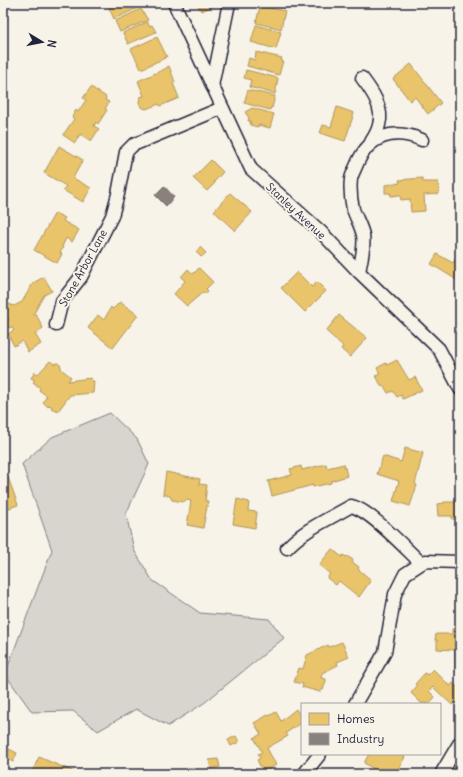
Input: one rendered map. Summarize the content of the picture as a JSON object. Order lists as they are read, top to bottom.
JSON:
{
  "streets": {
    "street": ["Stanley Avenue", "Stone Arbor Lane"]
  },
  "crossings": [
    ["Stanley Avenue", "Stone Arbor Lane"]
  ],
  "legend": ["Homes", "Industry"],
  "north": "right"
}
